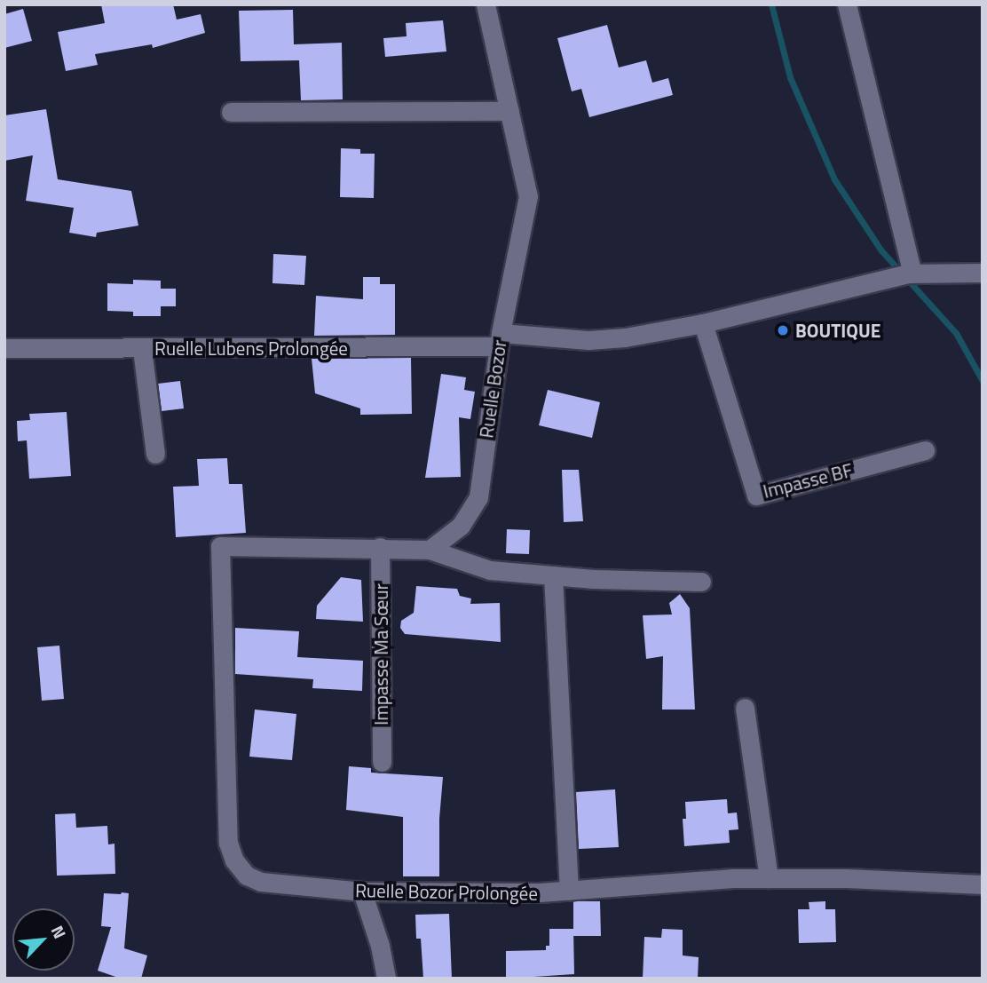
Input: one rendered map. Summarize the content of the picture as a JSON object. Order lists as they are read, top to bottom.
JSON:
{
  "streets": {
    "street": [
      "Ruelle Lubens Prolongée",
      "Ruelle Bozor",
      "Impasse BF",
      "Impasse Ma Sœur",
      "Ruelle Bozor Prolongée"
    ]
  },
  "crossings": [
    ["Ruelle Lubens Prolongée", "Ruelle Bozor"],
    ["Ruelle Lubens Prolongée", "Impasse BF"],
    ["Impasse Ma Sœur", "Ruelle Bozor Prolongée"]
  ],
  "places": ["BOUTIQUE"],
  "north": "top right"
}
